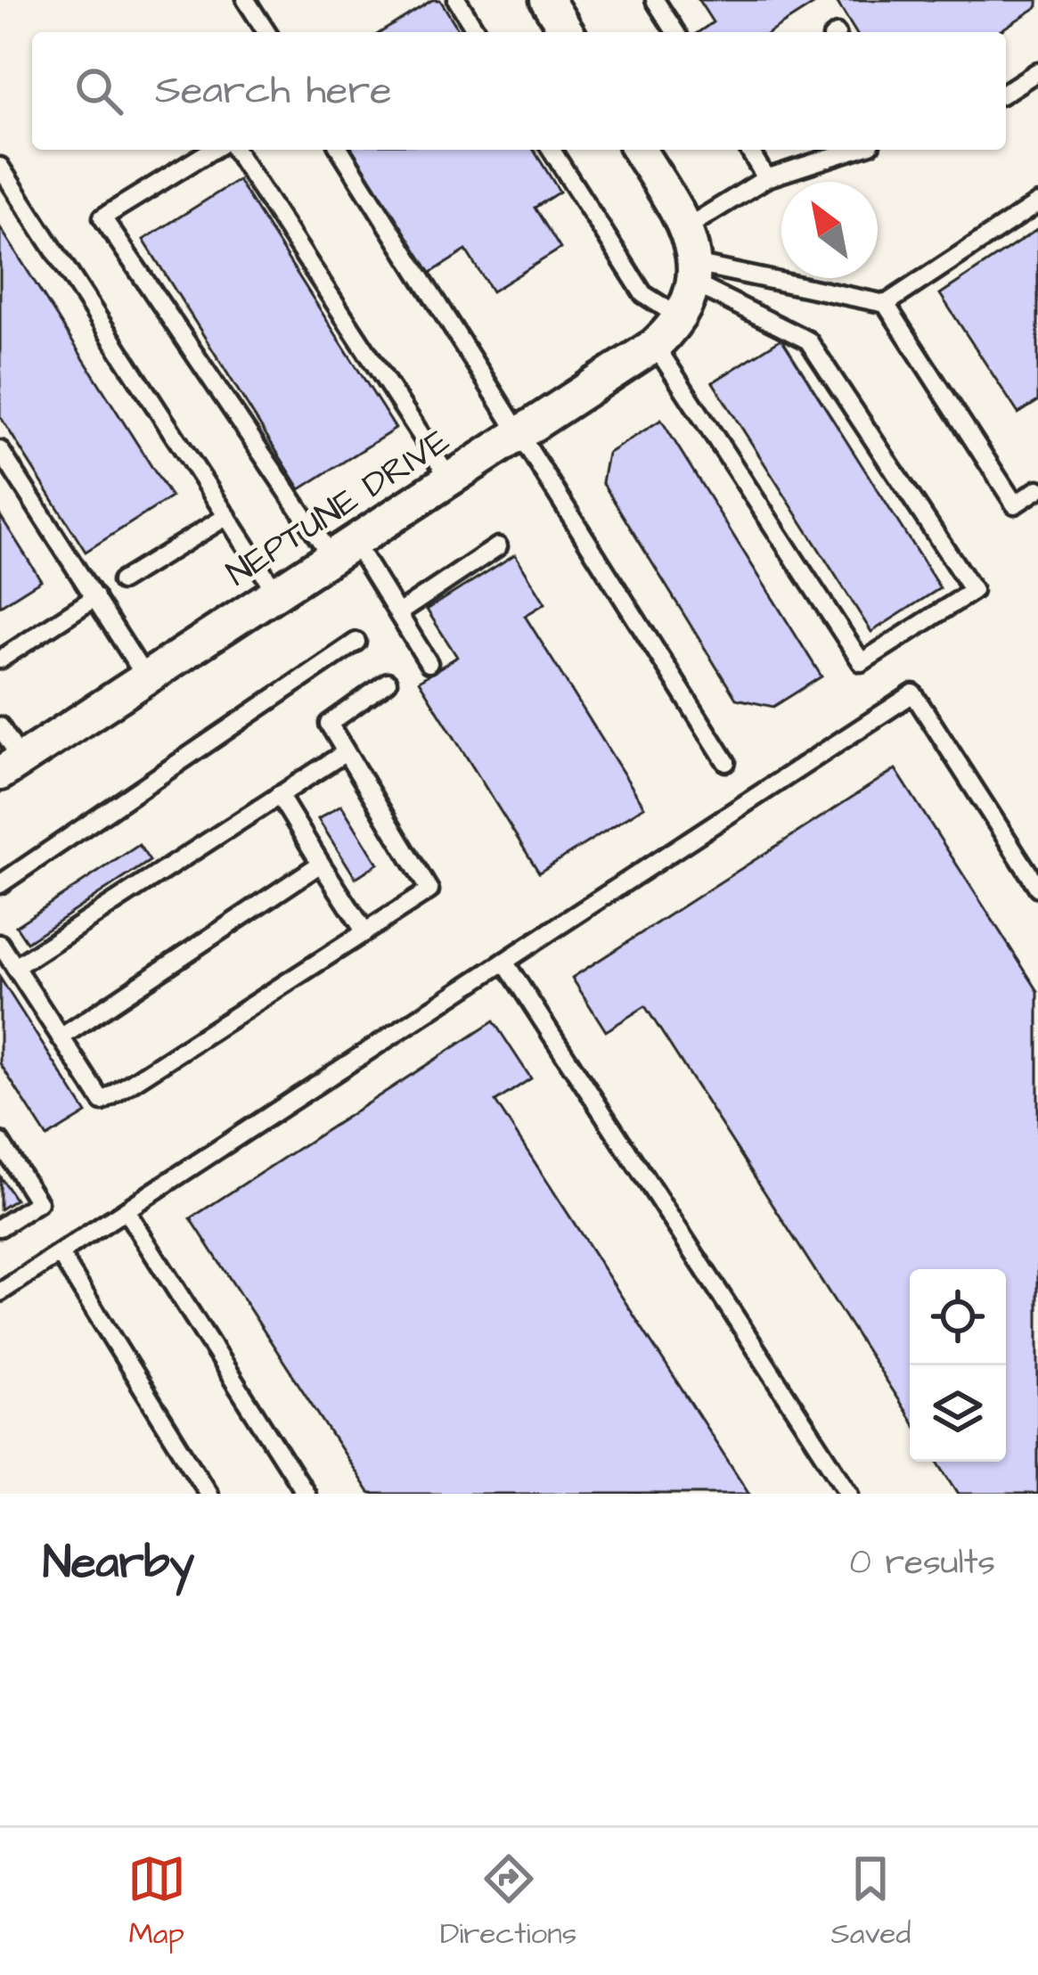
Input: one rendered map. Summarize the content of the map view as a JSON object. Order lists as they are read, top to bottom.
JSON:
{
  "streets": {
    "street": ["NEPTUNE DRIVE"]
  },
  "north": "top left",
  "page": {
    "search": "Search here",
    "heading": ["Nearby", "0 results"],
    "nav": ["Map", "Directions", "Saved"]
  }
}
